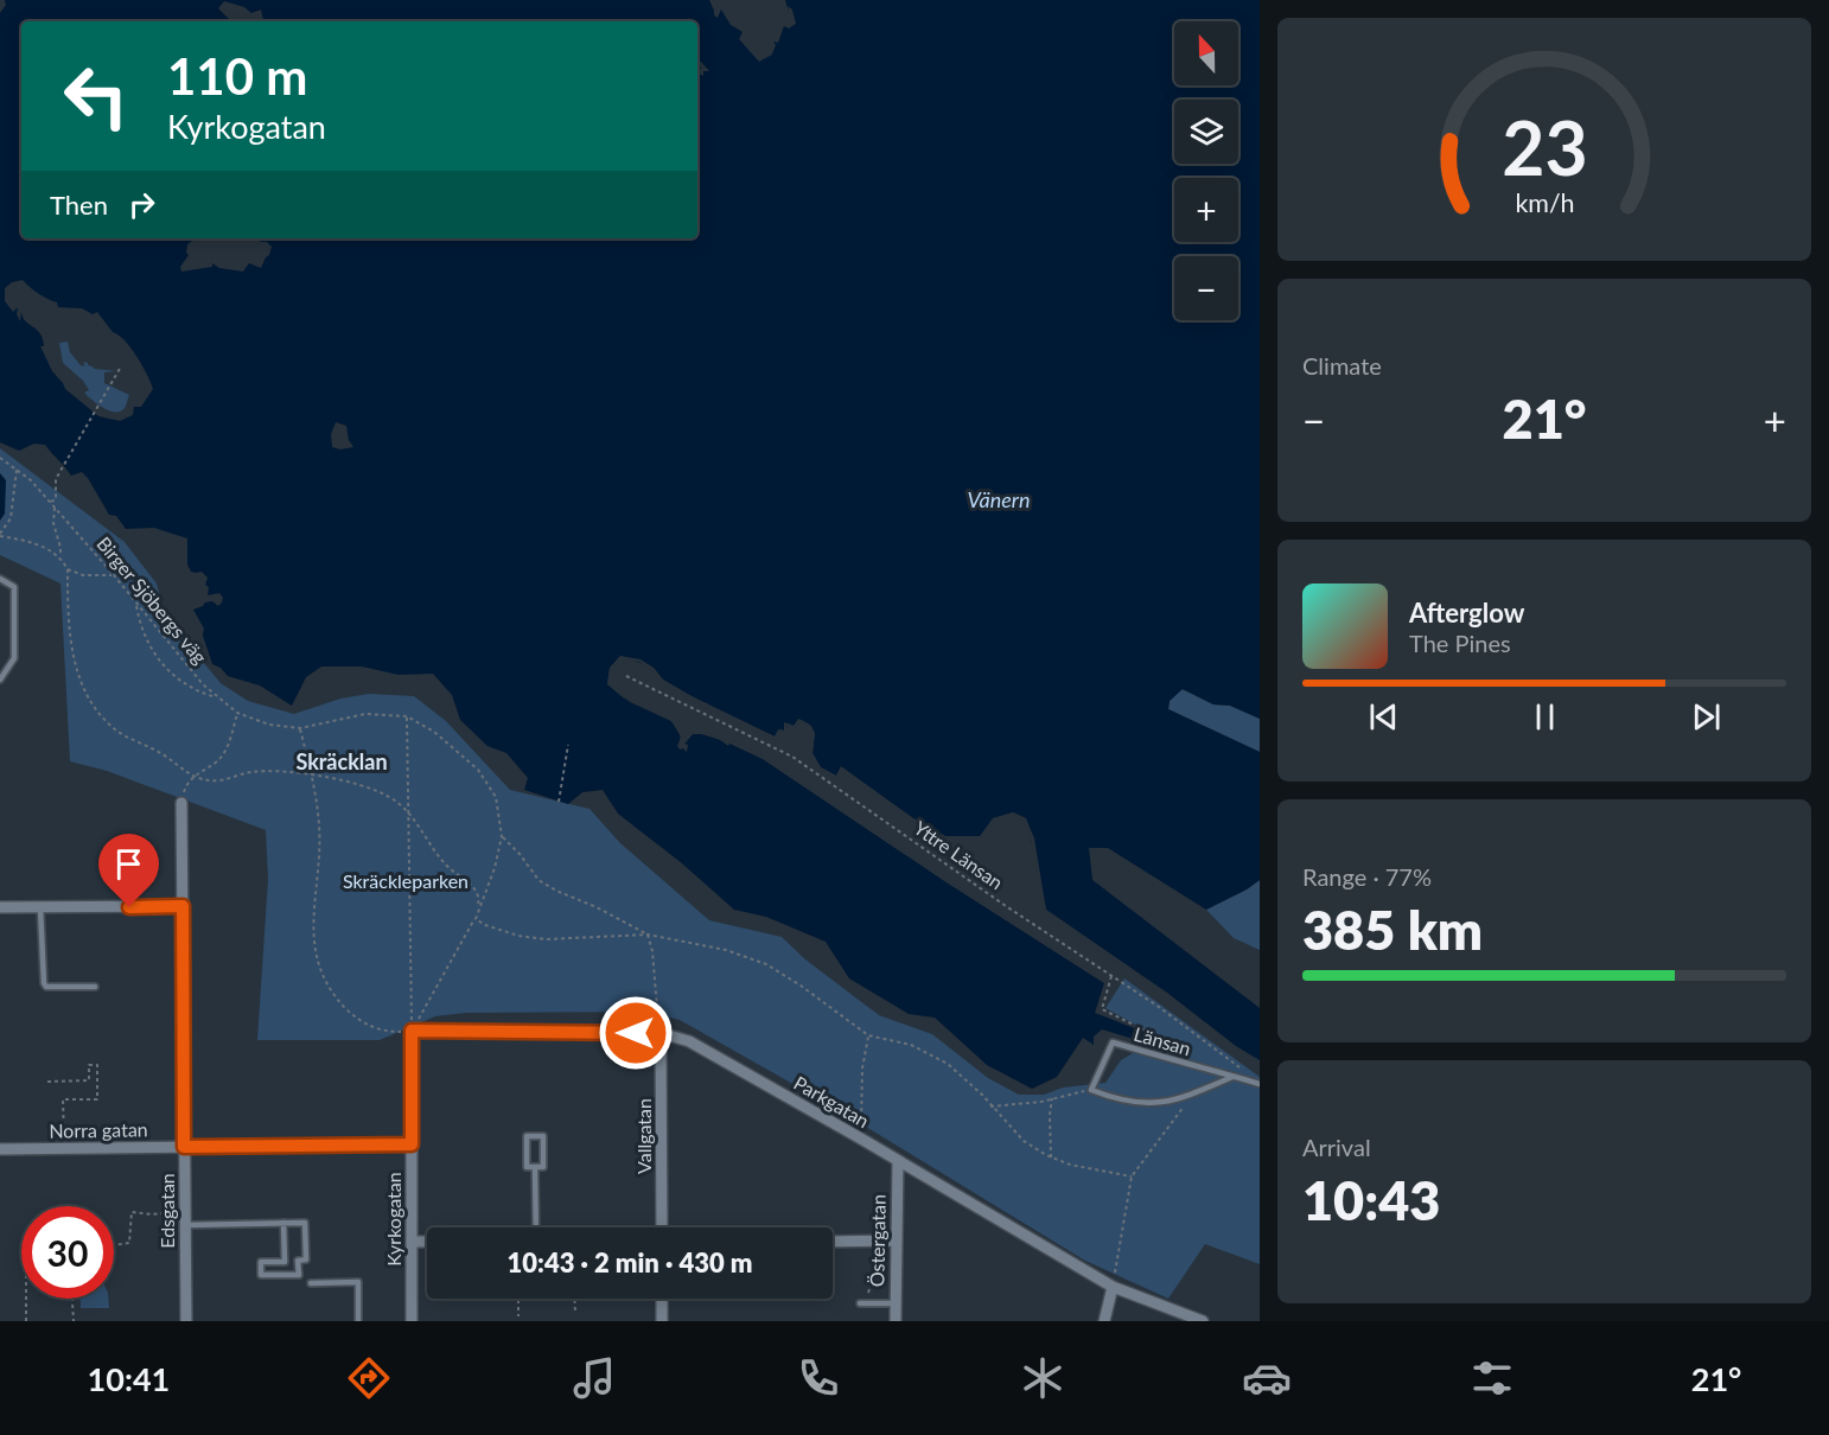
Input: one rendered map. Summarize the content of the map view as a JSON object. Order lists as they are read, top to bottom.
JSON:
{
  "streets": {
    "street": [
      "Parkgatan",
      "Norra gatan",
      "Vallgatan",
      "Edsgatan",
      "Kyrkogatan",
      "Östergatan"
    ],
    "lane": ["Länsan"],
    "path": ["Birger Sjöbergs väg", "Yttre Länsan"]
  },
  "crossings": [
    ["Parkgatan", "Vallgatan"],
    ["Parkgatan", "Kyrkogatan"],
    ["Parkgatan", "Östergatan"],
    ["Norra gatan", "Edsgatan"],
    ["Norra gatan", "Kyrkogatan"]
  ],
  "districts": ["Skräcklan"],
  "water": ["Vänern"],
  "parks": ["Skräckleparken"],
  "north": "top",
  "page": {
    "map_buttons": ["+", "−"],
    "turn": ["110 m", "Kyrkogatan"],
    "then": "Then",
    "tile": [
      "Climate",
      ["Range · 77%", "385 km"],
      ["Arrival", "10:43"]
    ],
    "heat": ["−", "21°", "+"],
    "song": ["Afterglow", "The Pines"],
    "limit": "30",
    "trip": "10:43 · 2 min · 430 m",
    "tabs": ["10:41", "21°"],
    "gauge": ["23", "km/h"]
  }
}
